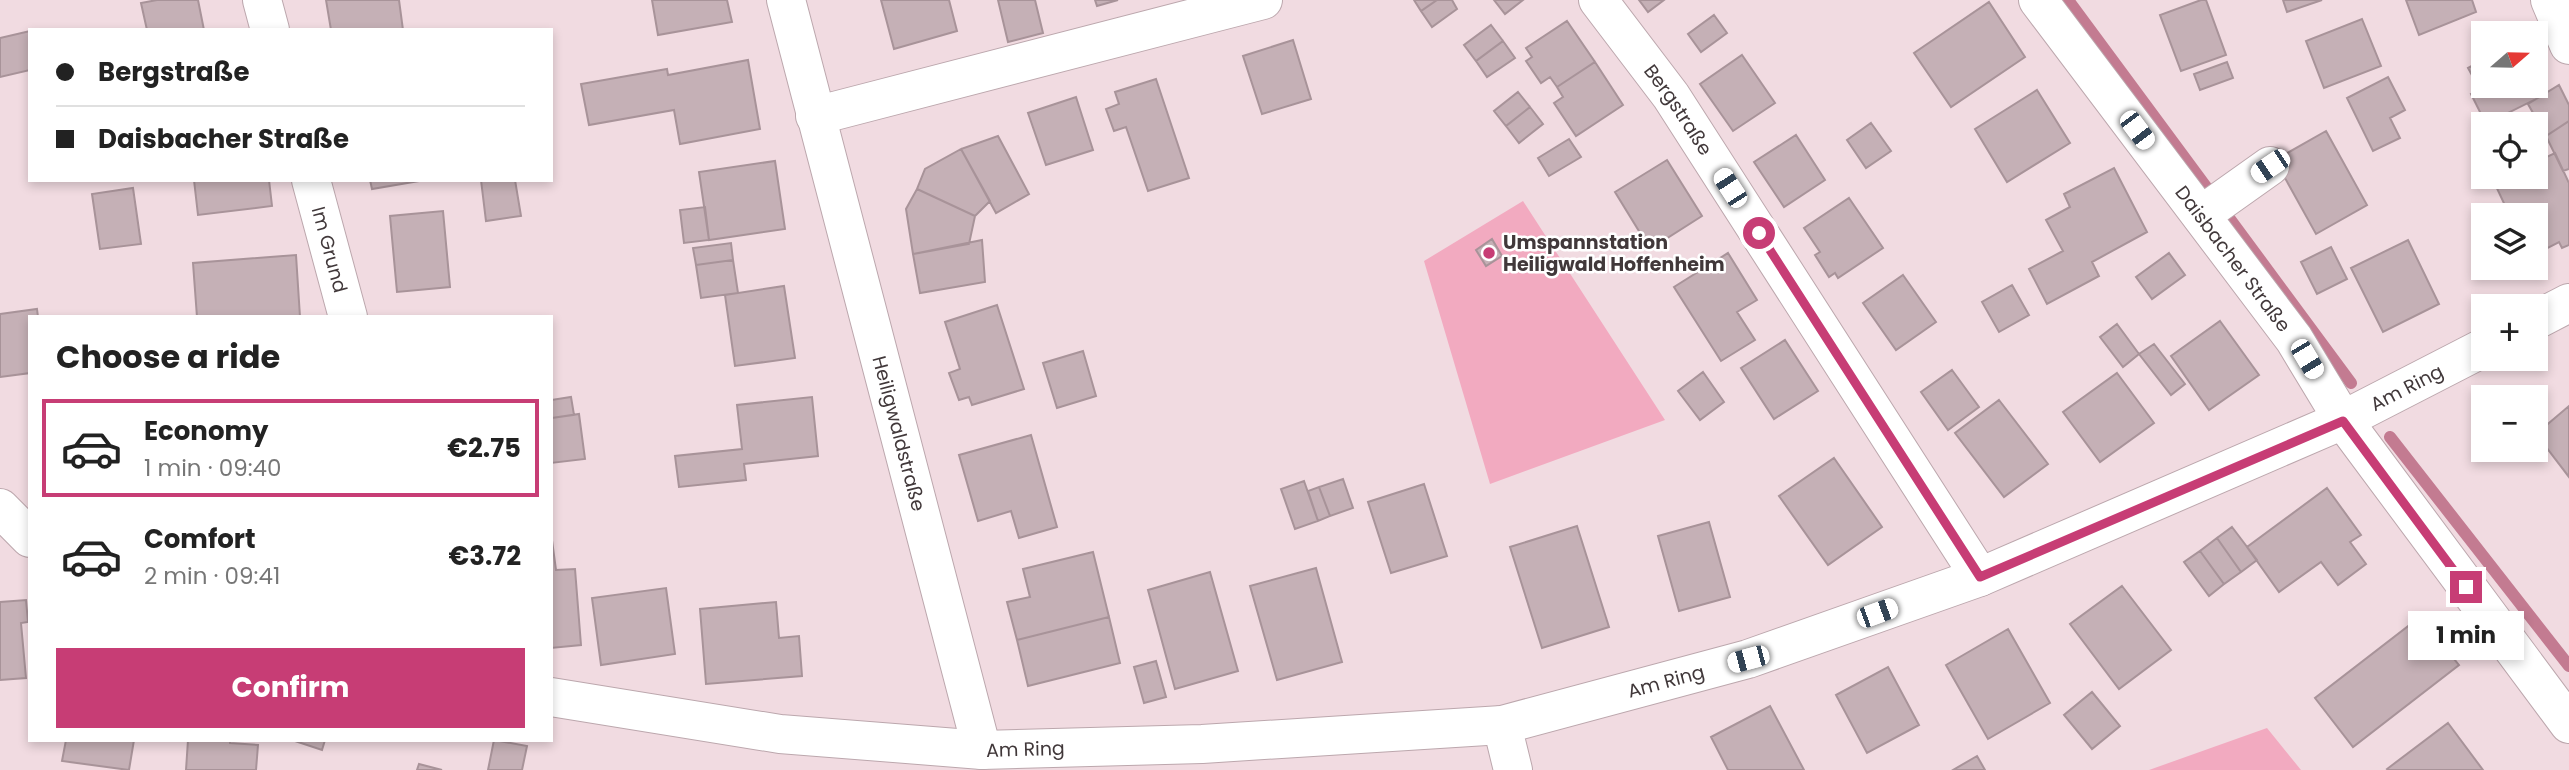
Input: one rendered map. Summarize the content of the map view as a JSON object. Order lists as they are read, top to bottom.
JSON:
{
  "streets": {
    "street": [
      "Bergstraße",
      "Im Grund",
      "Daisbacher Straße",
      "Am Ring",
      "Heiligwaldstraße"
    ]
  },
  "crossings": [
    ["Bergstraße", "Am Ring"],
    ["Daisbacher Straße", "Am Ring"],
    ["Am Ring", "Heiligwaldstraße"]
  ],
  "places": ["Umspannstation Heiligwald Hoffenheim"],
  "north": "right",
  "page": {
    "map_buttons": ["+", "−"],
    "banner": ["Bergstraße", "Daisbacher Straße"],
    "heading": "Choose a ride",
    "list": [
      {
        "name": "Economy",
        "note": "1 min · 09:40",
        "value": "€2.75"
      },
      {
        "name": "Comfort",
        "note": "2 min · 09:41",
        "value": "€3.72"
      }
    ],
    "bubble": "1 min",
    "buttons": "Confirm"
  }
}
